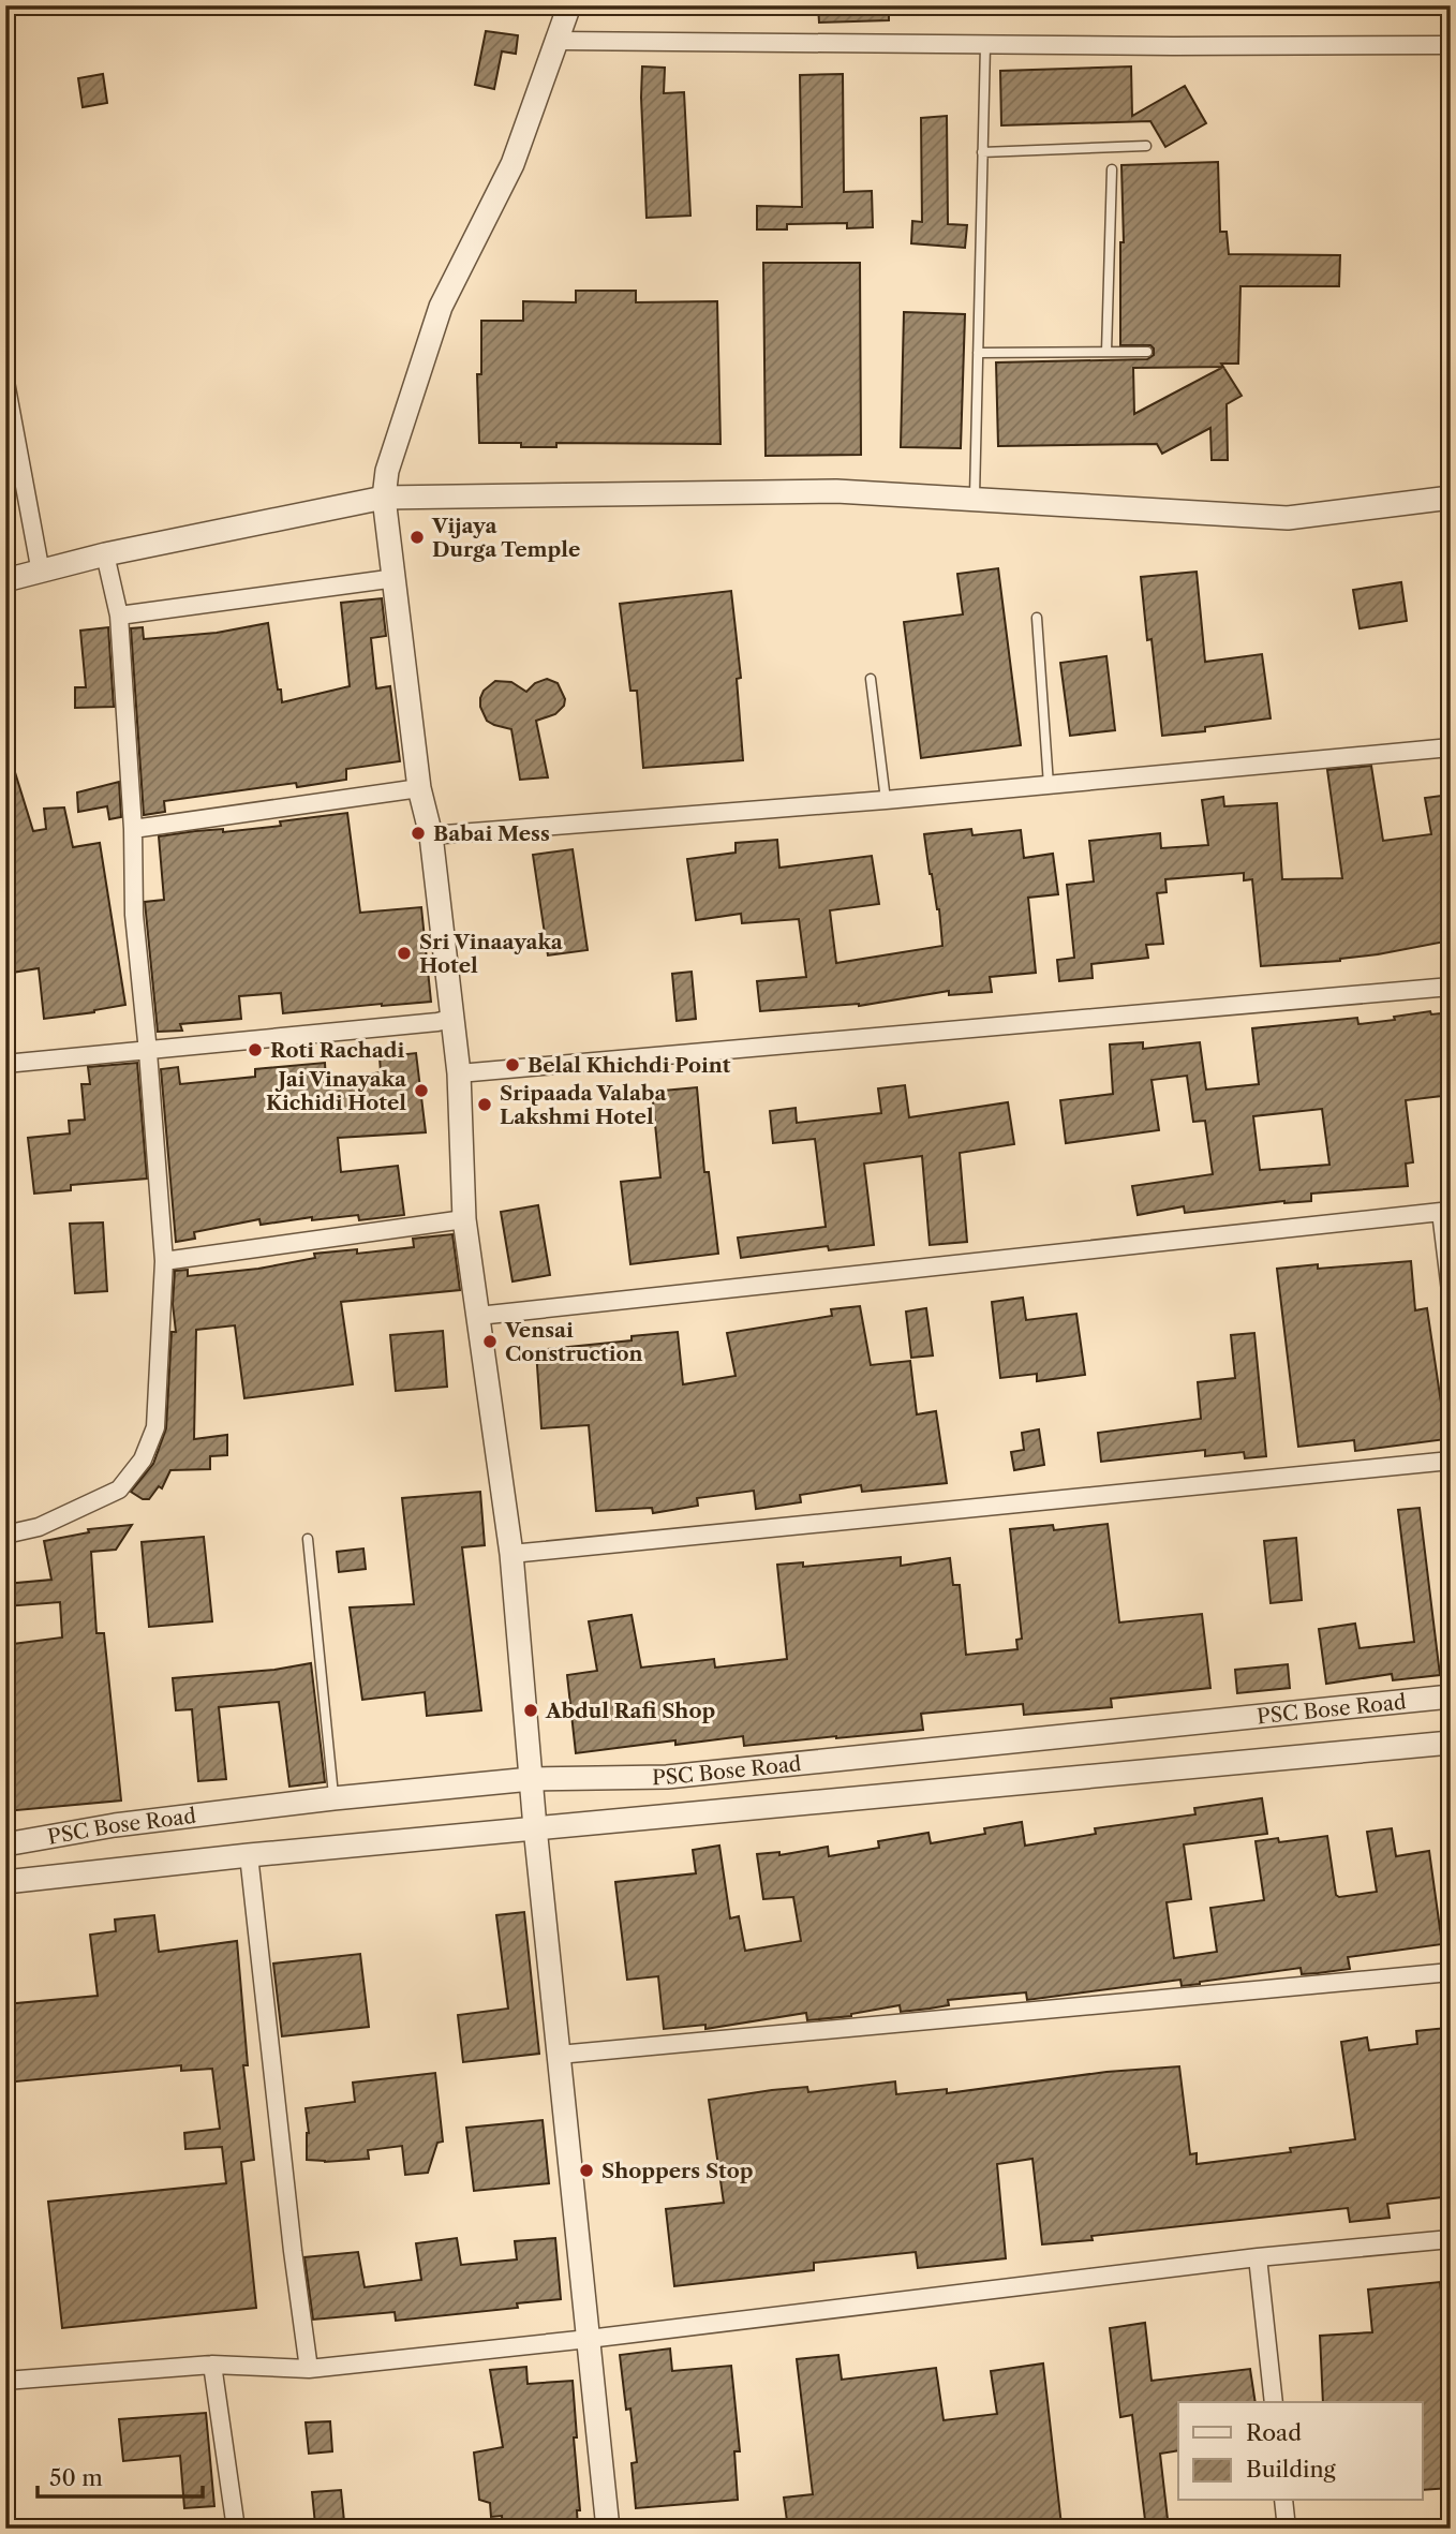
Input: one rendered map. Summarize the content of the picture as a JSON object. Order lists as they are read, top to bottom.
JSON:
{
  "streets": {
    "street": ["PSC Bose Road"]
  },
  "places": [
    "Vijaya Durga Temple",
    "Babai Mess",
    "Sri Vinaayaka Hotel",
    "Roti Rachadi",
    "Belal Khichdi Point",
    "Jai Vinayaka Kichidi Hotel",
    "Sripaada Valaba Lakshmi Hotel",
    "Vensai Construction",
    "Abdul Rafi Shop",
    "Shoppers Stop"
  ],
  "legend": ["Road", "Building"],
  "scale_bar": "50 m"
}
